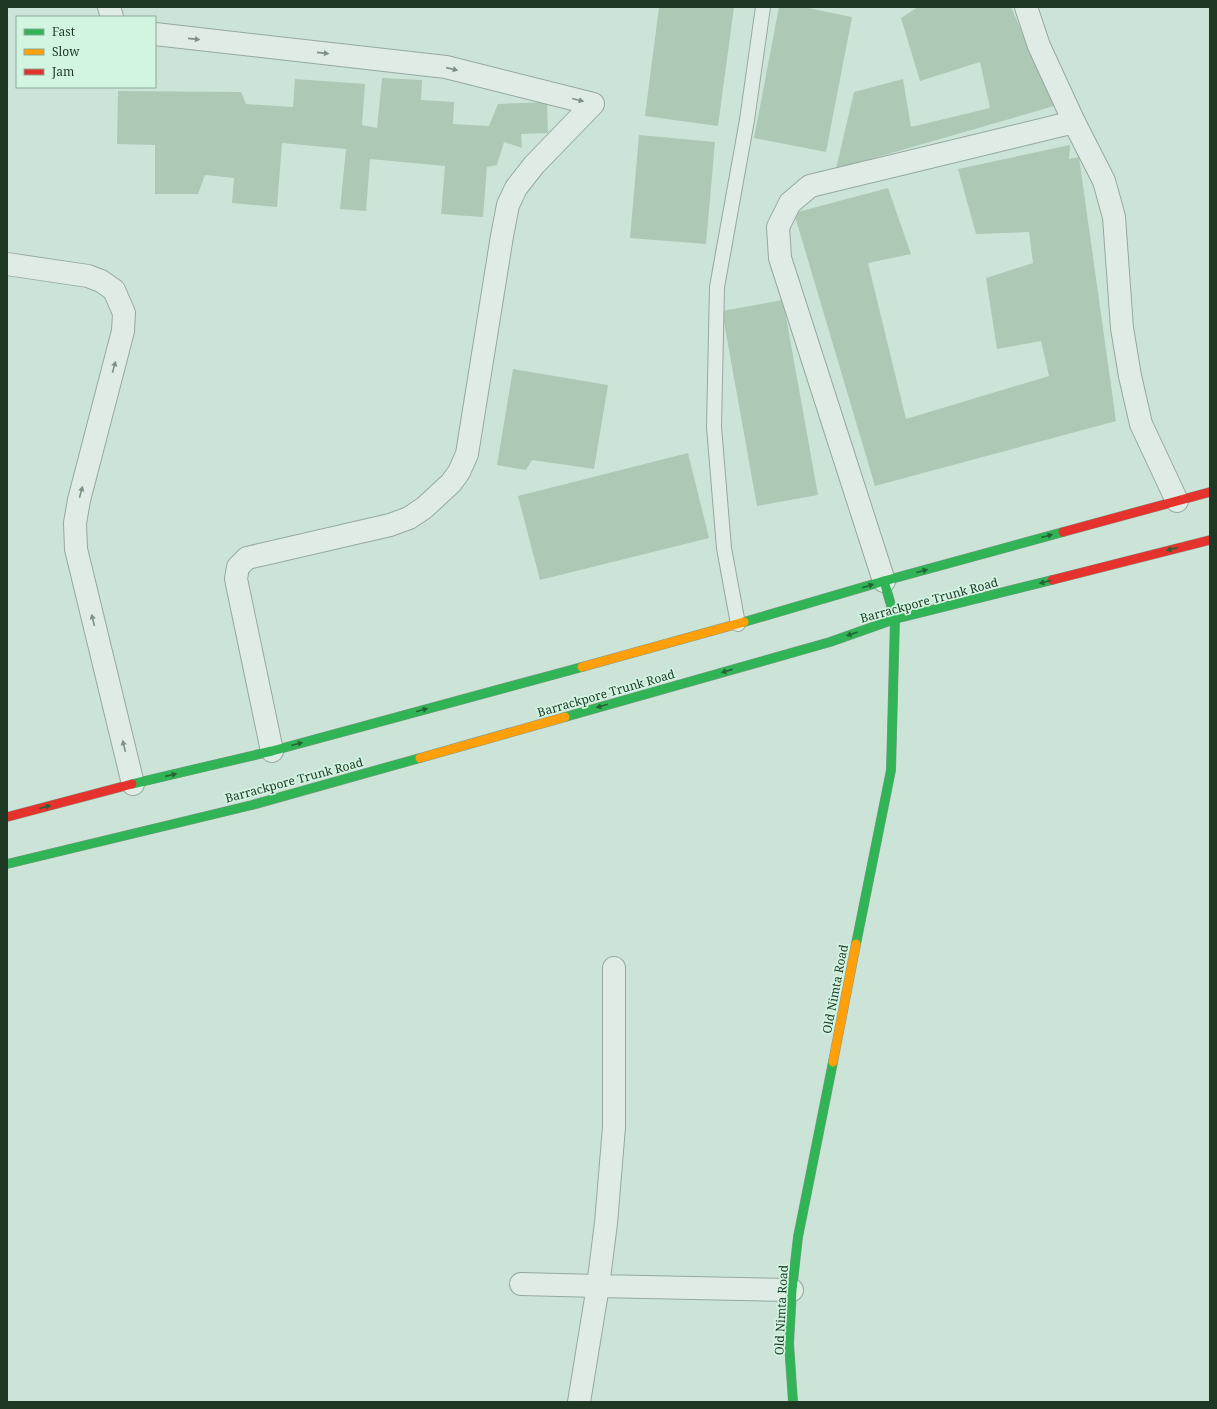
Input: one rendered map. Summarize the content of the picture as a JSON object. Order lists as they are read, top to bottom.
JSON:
{
  "streets": {
    "main road": ["Barrackpore Trunk Road", "Old Nimta Road"]
  },
  "crossings": [
    ["Barrackpore Trunk Road", "Old Nimta Road"]
  ],
  "legend": ["Fast", "Slow", "Jam"]
}
